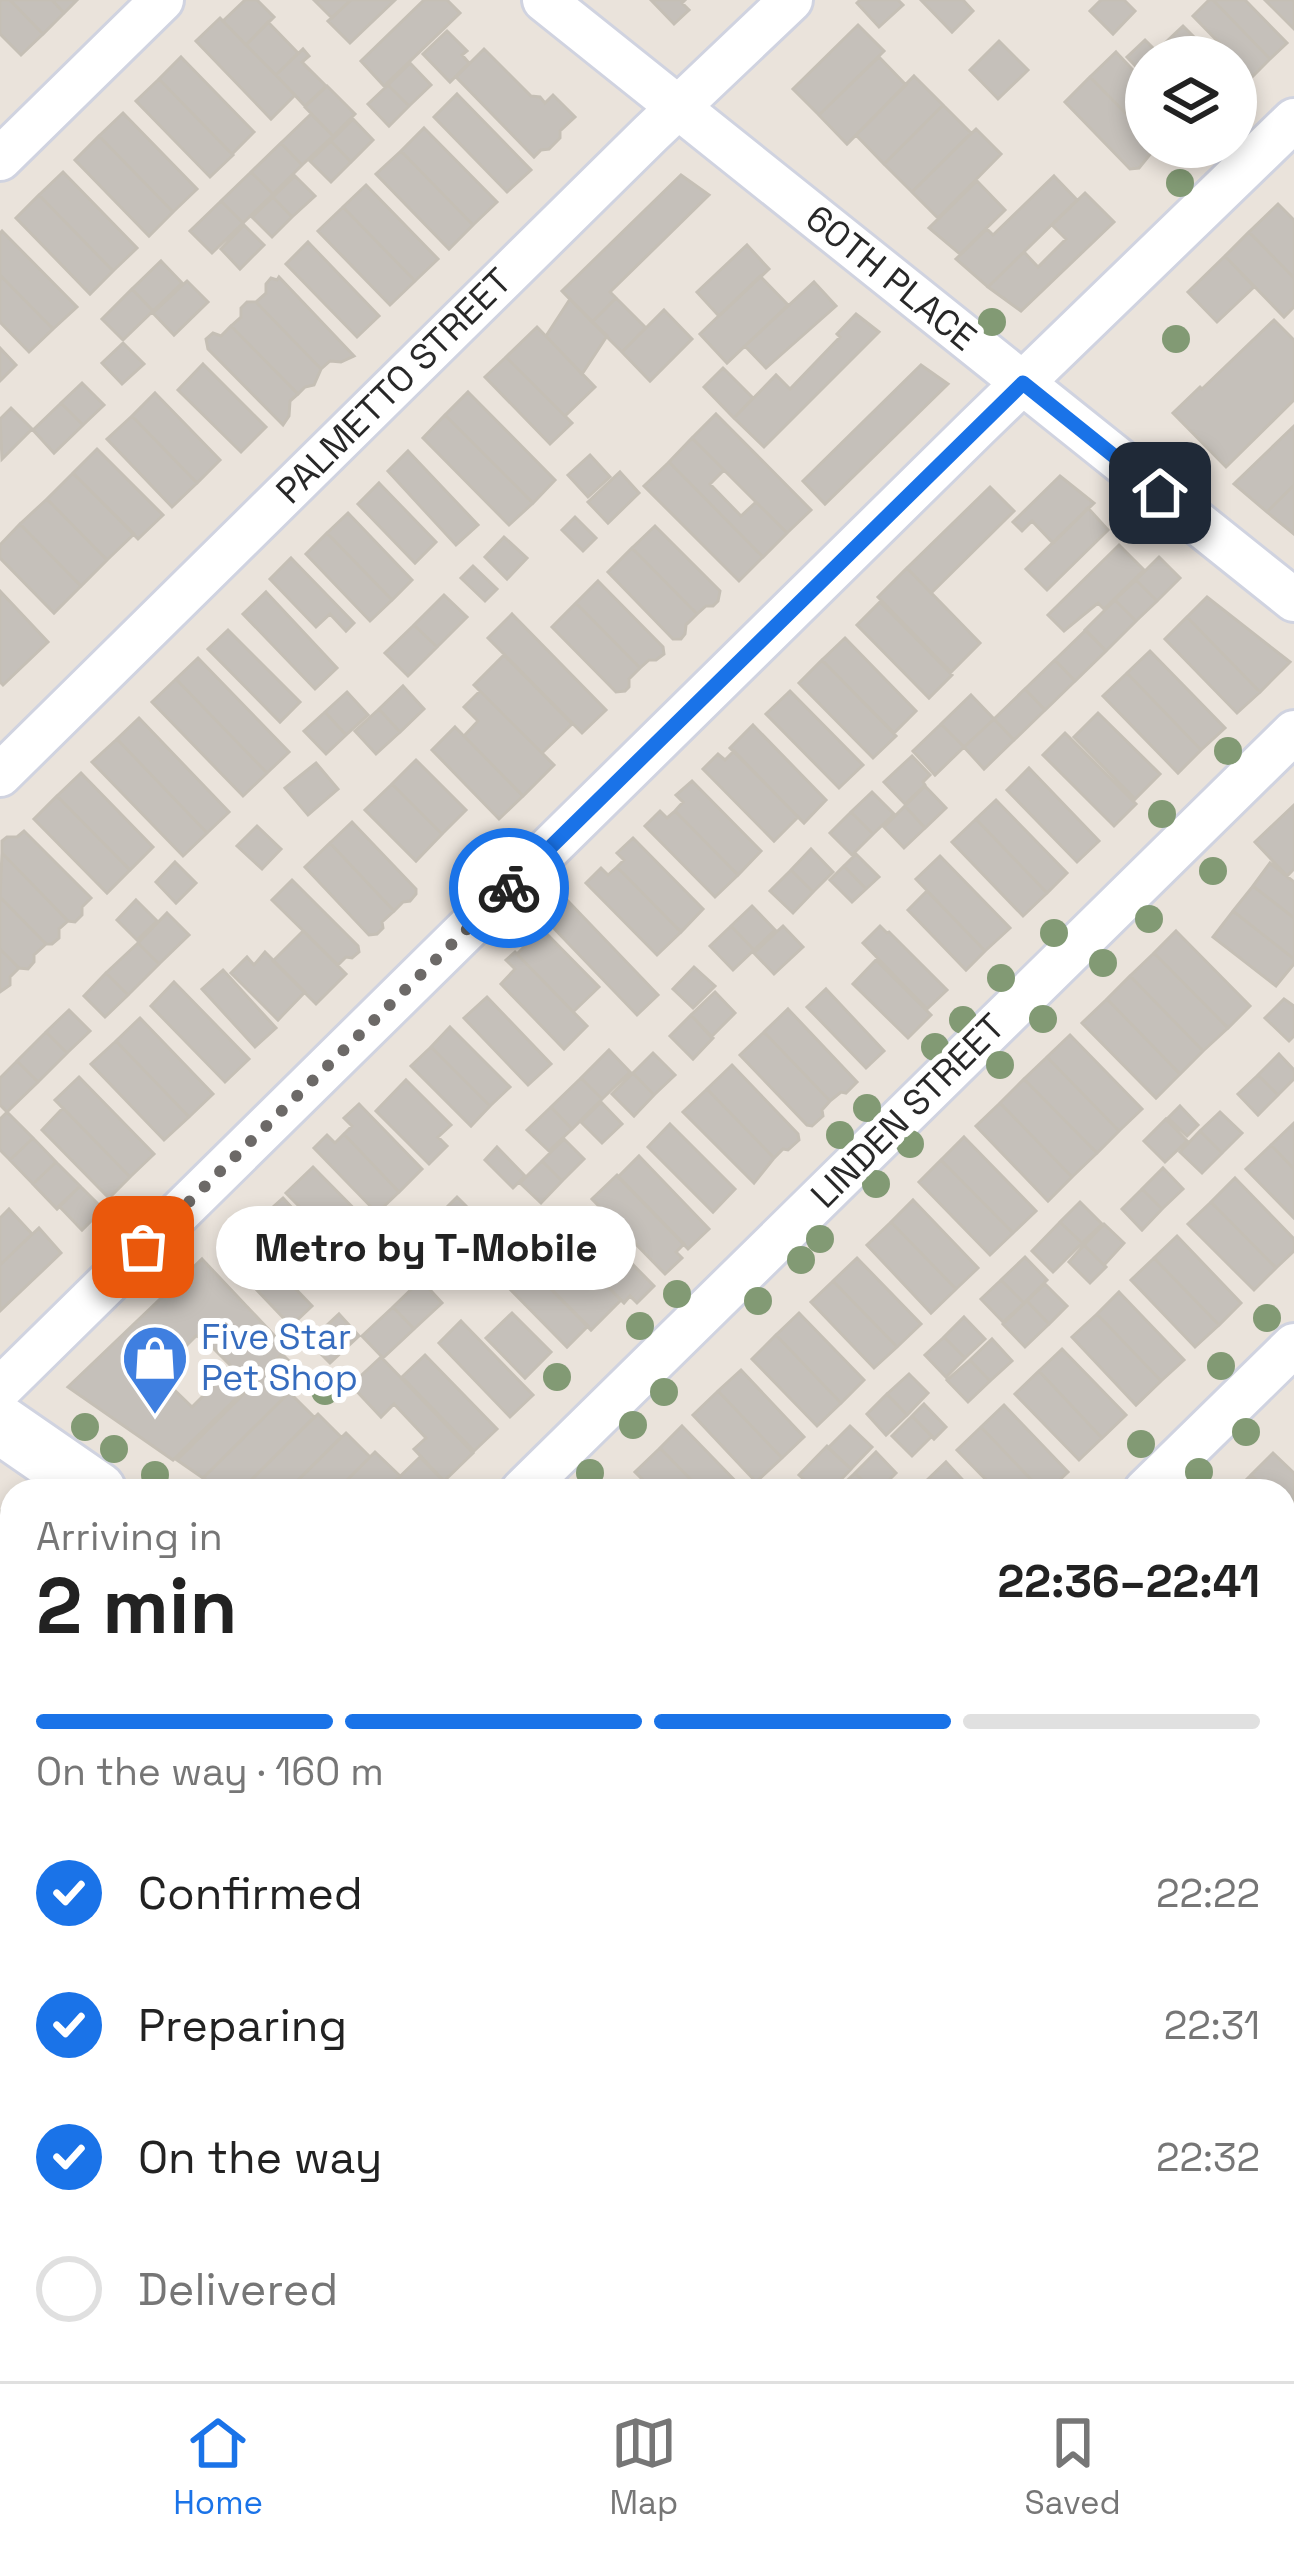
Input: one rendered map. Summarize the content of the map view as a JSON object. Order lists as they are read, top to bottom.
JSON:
{
  "streets": {
    "street": ["60TH PLACE", "PALMETTO STREET", "LINDEN STREET"]
  },
  "crossings": [
    ["60TH PLACE", "PALMETTO STREET"]
  ],
  "places": {
    "other": ["Metro by T-Mobile"],
    "shop": ["Five Star Pet Shop"]
  },
  "page": {
    "bubble": "Metro by T-Mobile",
    "heading": ["2 min", "Arriving in", "22:36–22:41"],
    "bar": "On the way · 160 m",
    "list": [
      ["Confirmed", "22:22"],
      ["Preparing", "22:31"],
      ["On the way", "22:32"],
      "Delivered"
    ],
    "tabs": ["Home", "Map", "Saved"]
  }
}
